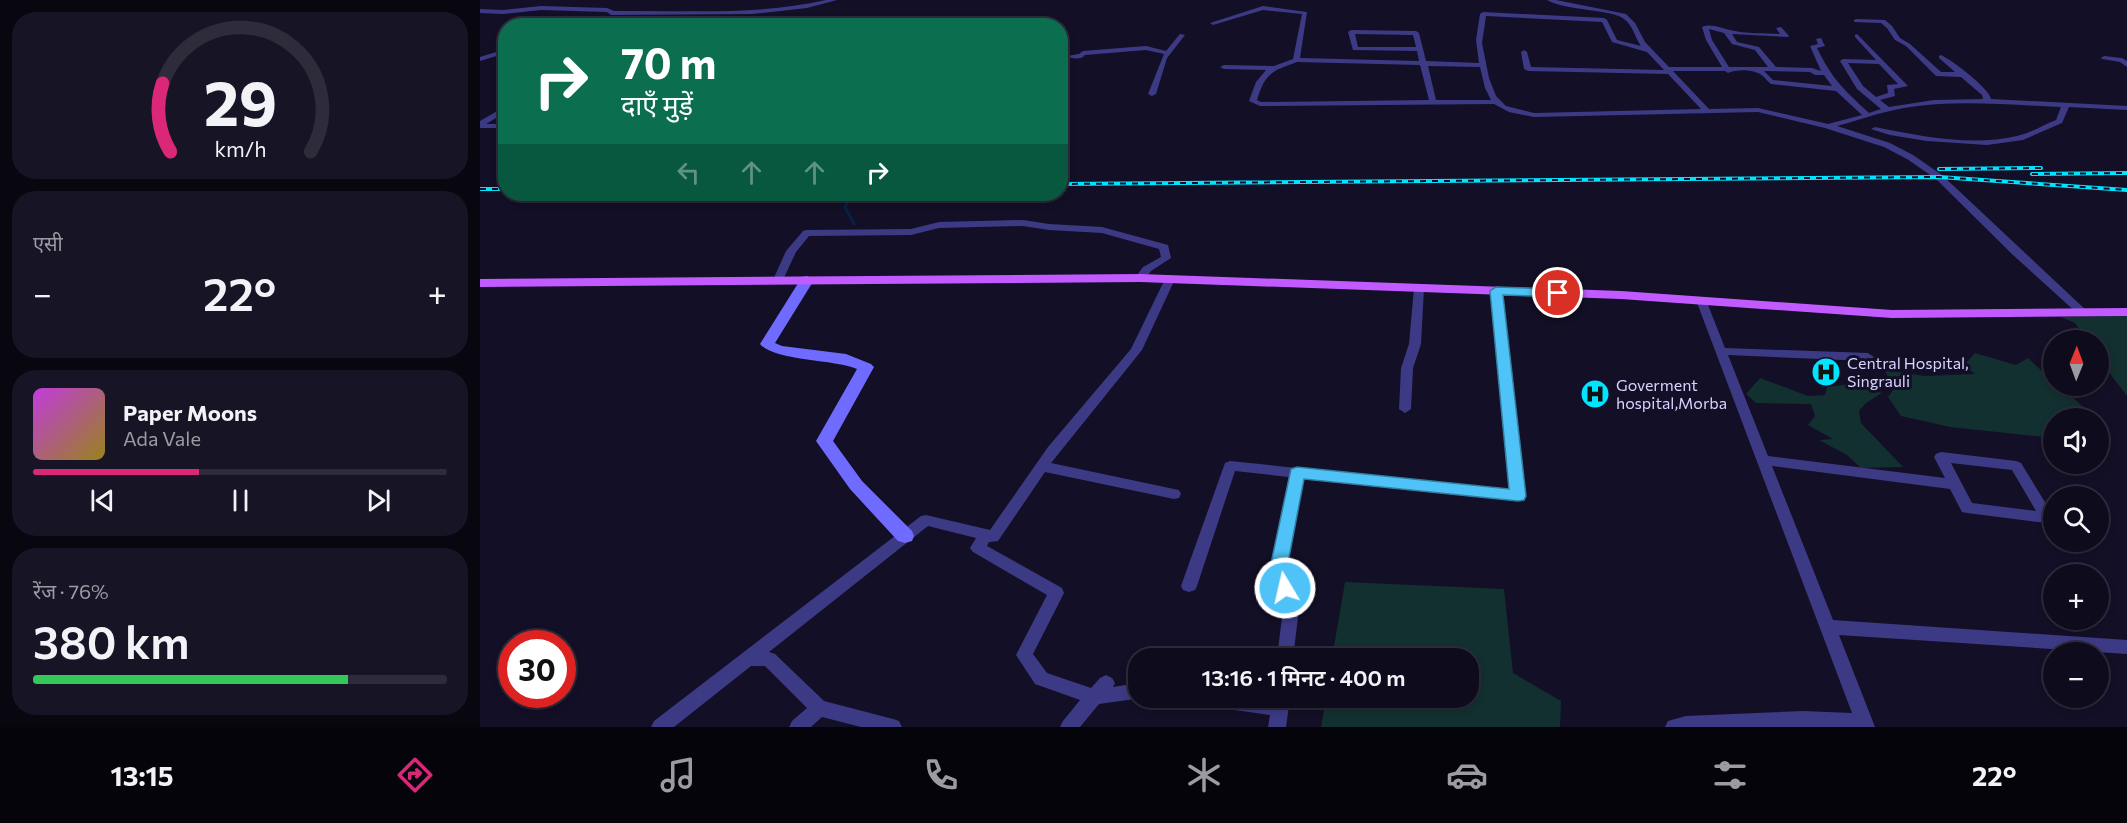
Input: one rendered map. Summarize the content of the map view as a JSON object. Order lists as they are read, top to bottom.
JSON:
{
  "places": {
    "hospital": ["Central Hospital, Singrauli", "Goverment hospital,Morba"]
  },
  "north": "top",
  "page": {
    "turn": ["70 m", "दाएँ मुड़ें"],
    "tile": [
      "एसी",
      ["रेंज · 76%", "380 km"]
    ],
    "heat": ["−", "22°", "+"],
    "map_buttons": ["+", "−"],
    "song": ["Paper Moons", "Ada Vale"],
    "limit": "30",
    "trip": "13:16 · 1 मिनट · 400 m",
    "tabs": ["13:15", "22°"],
    "gauge": ["29", "km/h"]
  }
}
